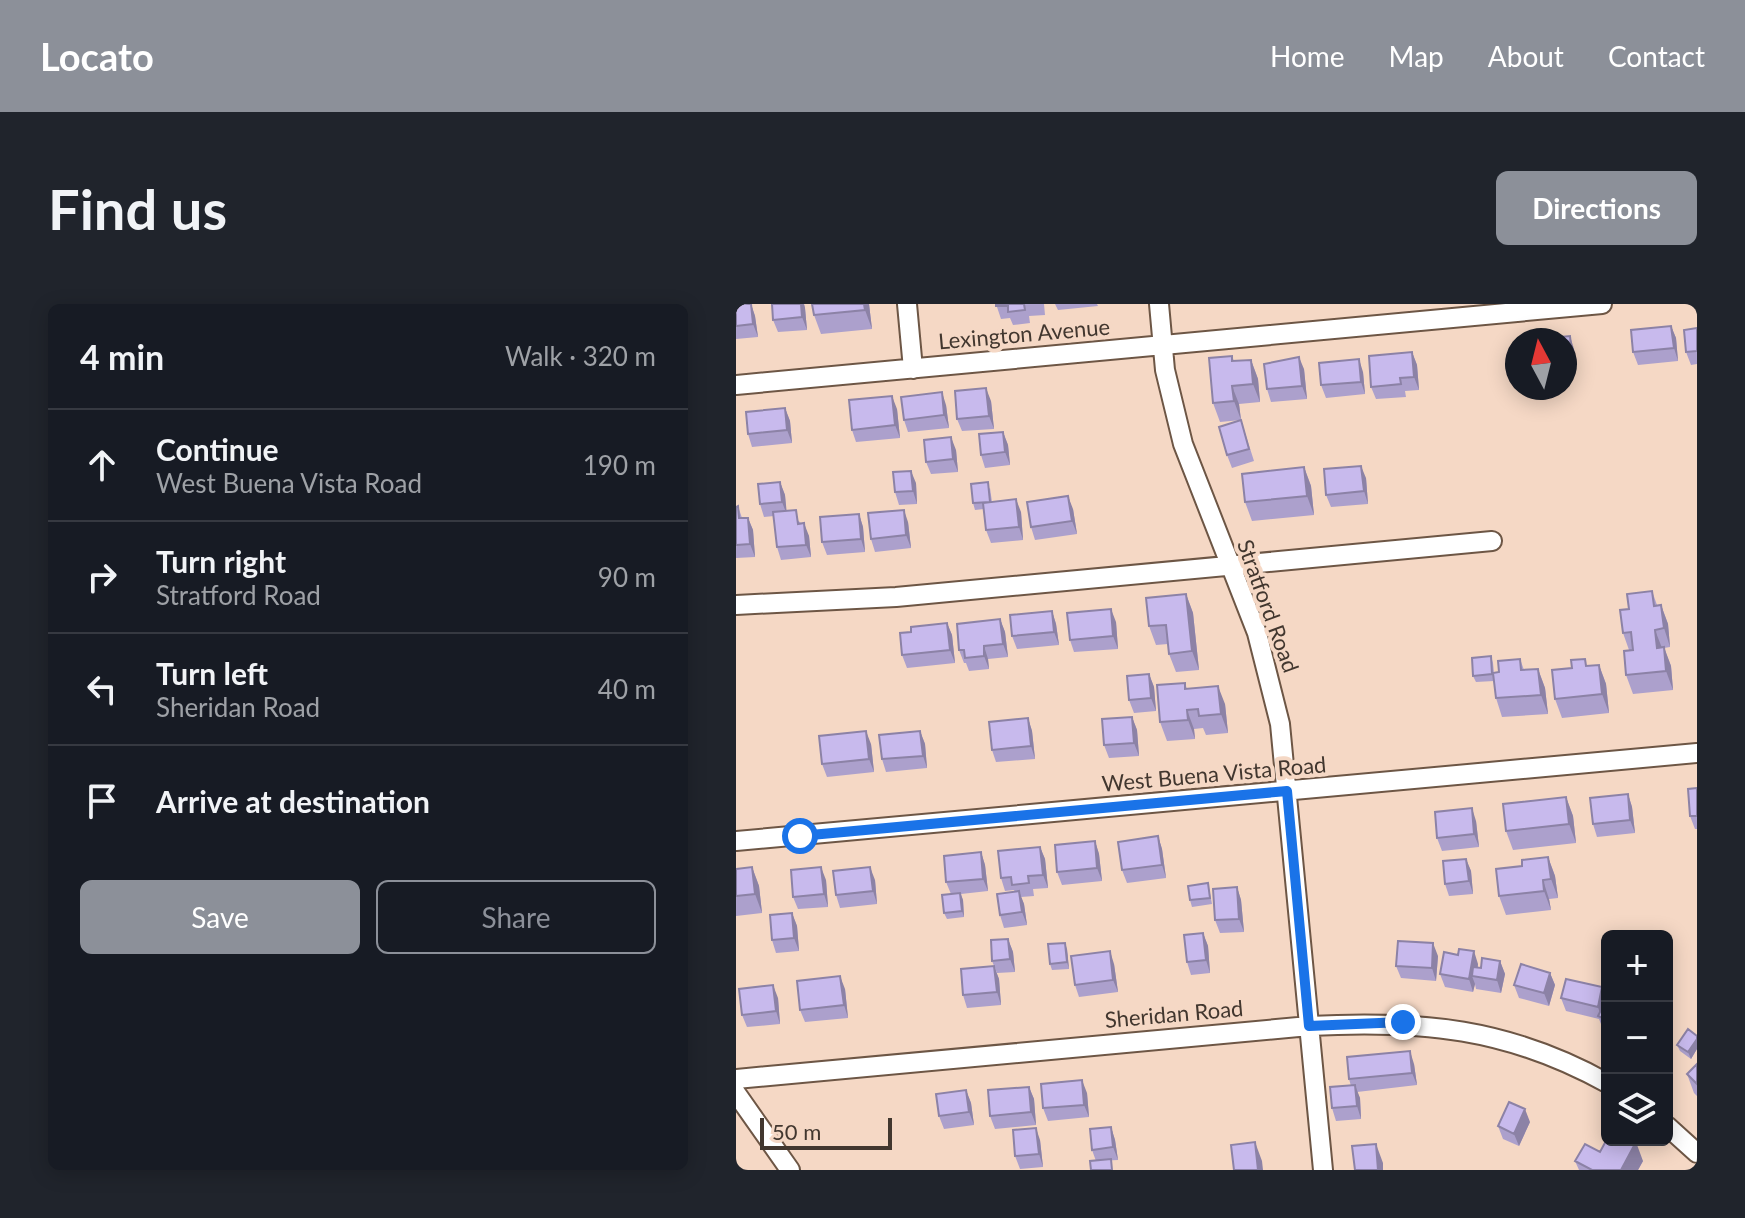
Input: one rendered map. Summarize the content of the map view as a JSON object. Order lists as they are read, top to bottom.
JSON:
{
  "streets": {
    "street": [
      "Lexington Avenue",
      "Stratford Road",
      "West Buena Vista Road",
      "Sheridan Road"
    ]
  },
  "crossings": [
    ["Lexington Avenue", "Stratford Road"],
    ["Stratford Road", "West Buena Vista Road"],
    ["Stratford Road", "Sheridan Road"]
  ],
  "scale_bar": "50 m",
  "north": "top",
  "page": {
    "header": "Locato",
    "nav": [
      "Home",
      "Map",
      "About",
      "Contact"
    ],
    "buttons": [
      "Directions",
      ["Save", "Share"]
    ],
    "title": "Find us",
    "heading": ["4 min", "Walk · 320 m"],
    "list": [
      ["Continue", "West Buena Vista Road", "190 m"],
      ["Turn right", "Stratford Road", "90 m"],
      ["Turn left", "Sheridan Road", "40 m"],
      "Arrive at destination"
    ],
    "map_buttons": ["+", "−"],
    "scale": "50 m"
  }
}
